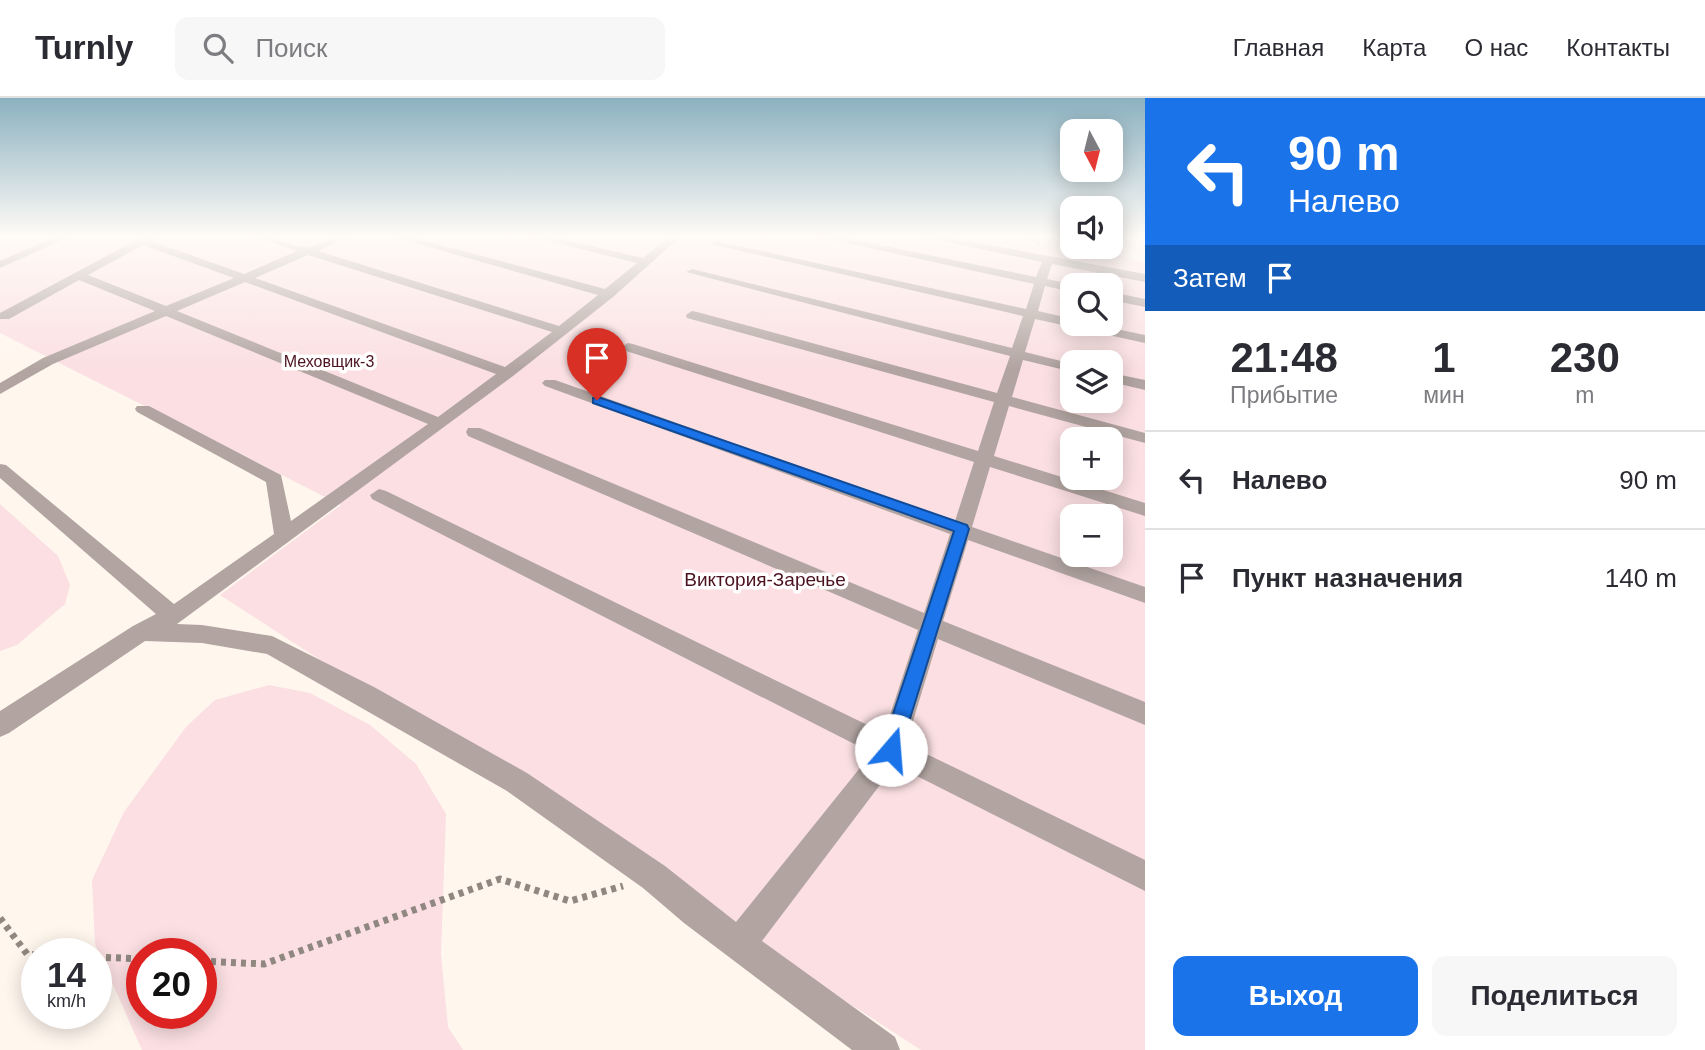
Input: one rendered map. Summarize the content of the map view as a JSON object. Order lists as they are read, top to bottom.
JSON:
{
  "parks": ["Меховщик-3", "Виктория-Заречье"],
  "north": "bottom",
  "page": {
    "header": "Turnly",
    "search": "Поиск",
    "nav": [
      "Главная",
      "Карта",
      "О нас",
      "Контакты"
    ],
    "turn": ["90 m", "Налево"],
    "map_buttons": ["+", "−"],
    "then": "Затем",
    "eta": [
      "21:48",
      "Прибытие",
      "1",
      "мин",
      "230",
      "m"
    ],
    "list": [
      {
        "name": "Налево",
        "value": "90 m"
      },
      {
        "name": "Пункт назначения",
        "value": "140 m"
      }
    ],
    "speed": "14 km/h",
    "limit": "20",
    "buttons": ["Выход", "Поделиться"]
  }
}
